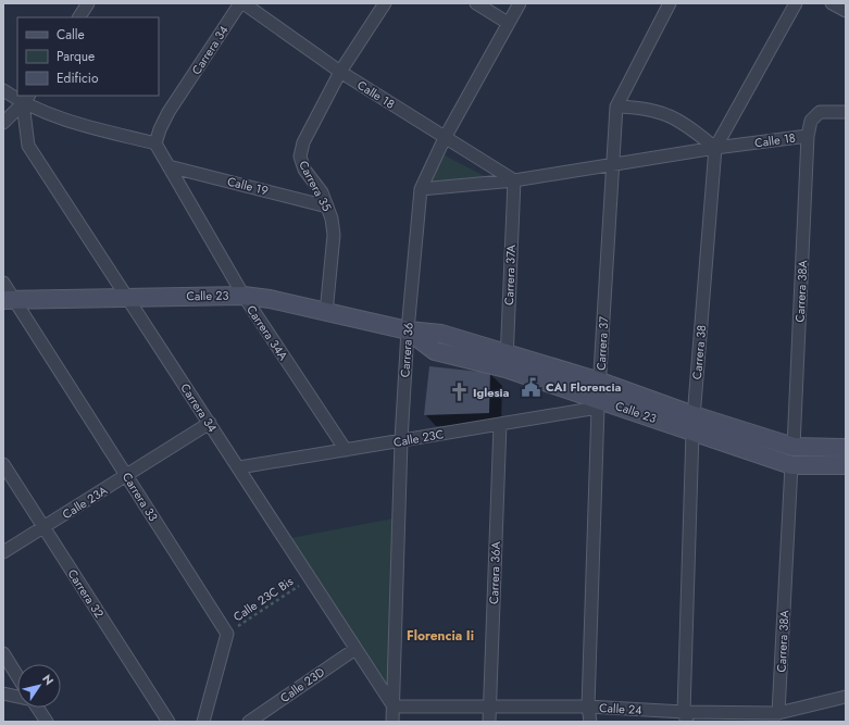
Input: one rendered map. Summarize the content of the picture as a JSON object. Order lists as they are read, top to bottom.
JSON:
{
  "streets": {
    "street": [
      "Carrera 34",
      "Calle 18",
      "Calle 19",
      "Carrera 35",
      "Carrera 37A",
      "Carrera 38A",
      "Calle 23",
      "Carrera 34A",
      "Carrera 37",
      "Carrera 36",
      "Carrera 38",
      "Calle 23C",
      "Carrera 33",
      "Calle 23A",
      "Carrera 36A",
      "Carrera 32",
      "Calle 23D",
      "Calle 24"
    ],
    "path": ["Calle 23C Bis"]
  },
  "crossings": [
    ["Carrera 34", "Calle 18"],
    ["Carrera 34", "Calle 23"],
    ["Carrera 34", "Carrera 34A"],
    ["Carrera 34", "Carrera 36"],
    ["Carrera 34", "Calle 23C"],
    ["Carrera 34", "Calle 23A"],
    ["Carrera 34", "Calle 23C Bis"],
    ["Carrera 34", "Calle 23D"],
    ["Carrera 34", "Calle 24"],
    ["Calle 18", "Carrera 35"],
    ["Calle 18", "Carrera 37A"],
    ["Calle 18", "Carrera 38A"],
    ["Calle 18", "Carrera 37"],
    ["Calle 18", "Carrera 36"],
    ["Calle 18", "Carrera 38"],
    ["Calle 19", "Carrera 35"],
    ["Calle 19", "Carrera 34A"],
    ["Carrera 35", "Calle 23"],
    ["Carrera 37A", "Calle 23"],
    ["Carrera 38A", "Calle 23"],
    ["Carrera 38A", "Calle 24"],
    ["Calle 23", "Carrera 34A"],
    ["Calle 23", "Carrera 37"],
    ["Calle 23", "Carrera 36"],
    ["Calle 23", "Carrera 38"],
    ["Calle 23", "Calle 23C"],
    ["Calle 23", "Carrera 33"],
    ["Carrera 34A", "Calle 23C"],
    ["Carrera 37", "Calle 23C"],
    ["Carrera 37", "Calle 24"],
    ["Carrera 36", "Calle 23C"],
    ["Carrera 36", "Calle 24"],
    ["Carrera 38", "Calle 24"],
    ["Calle 23C", "Carrera 36A"],
    ["Carrera 33", "Calle 23A"],
    ["Carrera 33", "Calle 23C Bis"],
    ["Calle 23A", "Carrera 32"],
    ["Carrera 36A", "Calle 24"]
  ],
  "districts": ["Florencia Ii"],
  "places": {
    "public building": ["CAI Florencia"],
    "church": ["Iglesia"]
  },
  "legend": ["Calle", "Parque", "Edificio"],
  "north": "top right"
}
